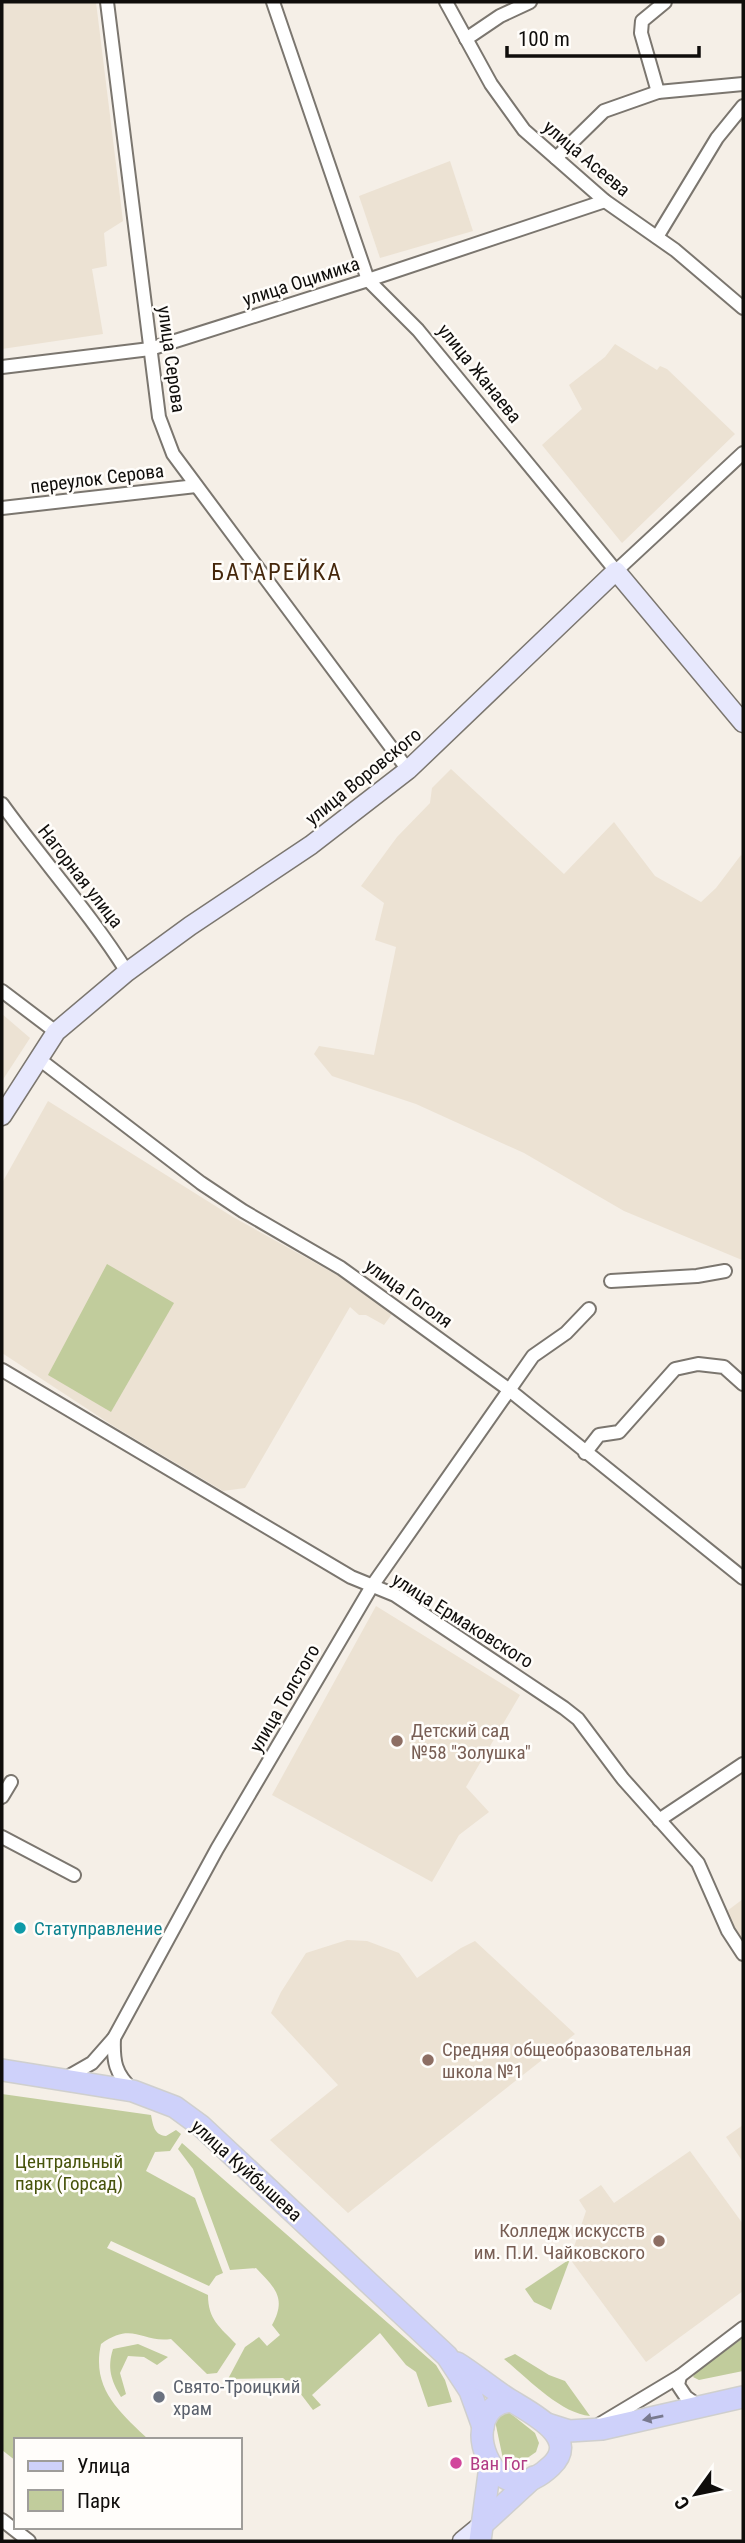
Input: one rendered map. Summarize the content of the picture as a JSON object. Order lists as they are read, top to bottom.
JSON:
{
  "streets": {
    "main road": ["улица Куйбышева"],
    "street": [
      "улица Асеева",
      "улица Оцимика",
      "улица Серова",
      "улица Жанаева",
      "переулок Серова",
      "улица Воровского",
      "Нагорная улица",
      "улица Гоголя",
      "улица Ермаковского",
      "улица Толстого"
    ]
  },
  "crossings": [
    ["улица Асеева", "улица Оцимика"],
    ["улица Оцимика", "улица Серова"],
    ["улица Оцимика", "улица Жанаева"],
    ["улица Серова", "переулок Серова"],
    ["улица Серова", "улица Воровского"],
    ["улица Жанаева", "улица Воровского"],
    ["улица Воровского", "Нагорная улица"],
    ["улица Воровского", "улица Гоголя"],
    ["улица Гоголя", "улица Толстого"],
    ["улица Ермаковского", "улица Толстого"],
    ["улица Толстого", "улица Куйбышева"]
  ],
  "districts": ["БАТАРЕЙКА"],
  "parks": ["Центральный парк (Горсад)"],
  "places": [
    "Детский сад №58 \"Золушка\"",
    "Статуправление",
    "Средняя общеобразовательная школа №1",
    "Колледж искусств им. П.И. Чайковского",
    "Свято-Троицкий храм",
    "Ван Гог"
  ],
  "legend": ["Улица", "Парк"],
  "scale_bar": "100 m",
  "north": "bottom left"
}
